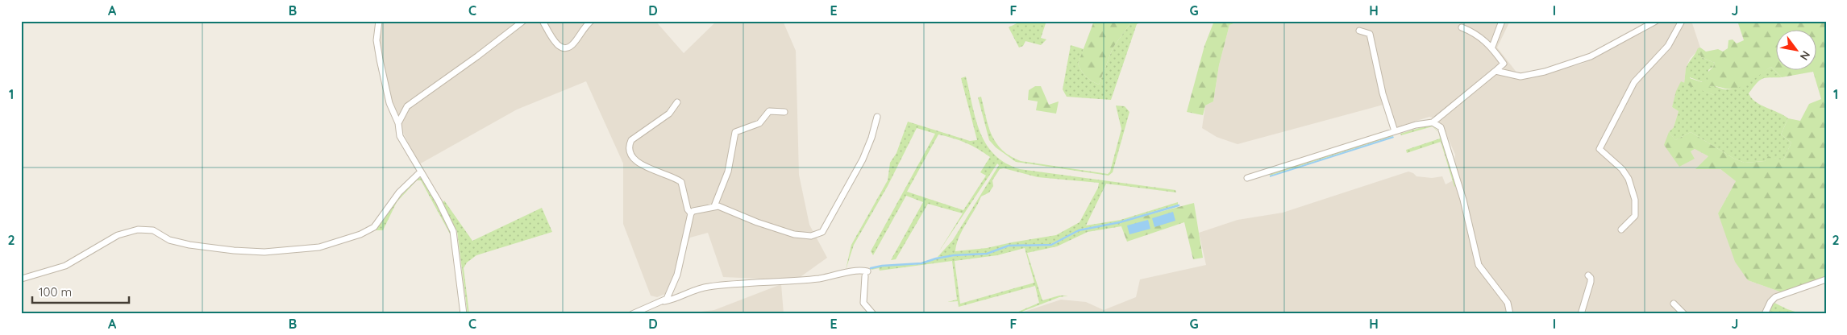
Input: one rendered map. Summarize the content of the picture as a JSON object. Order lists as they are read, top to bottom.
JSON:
{
  "scale_bar": "100 m",
  "north": "bottom right",
  "grid": {
    "columns": [
      "A",
      "B",
      "C",
      "D",
      "E",
      "F",
      "G",
      "H",
      "I",
      "J"
    ],
    "rows": ["1", "2"]
  }
}
